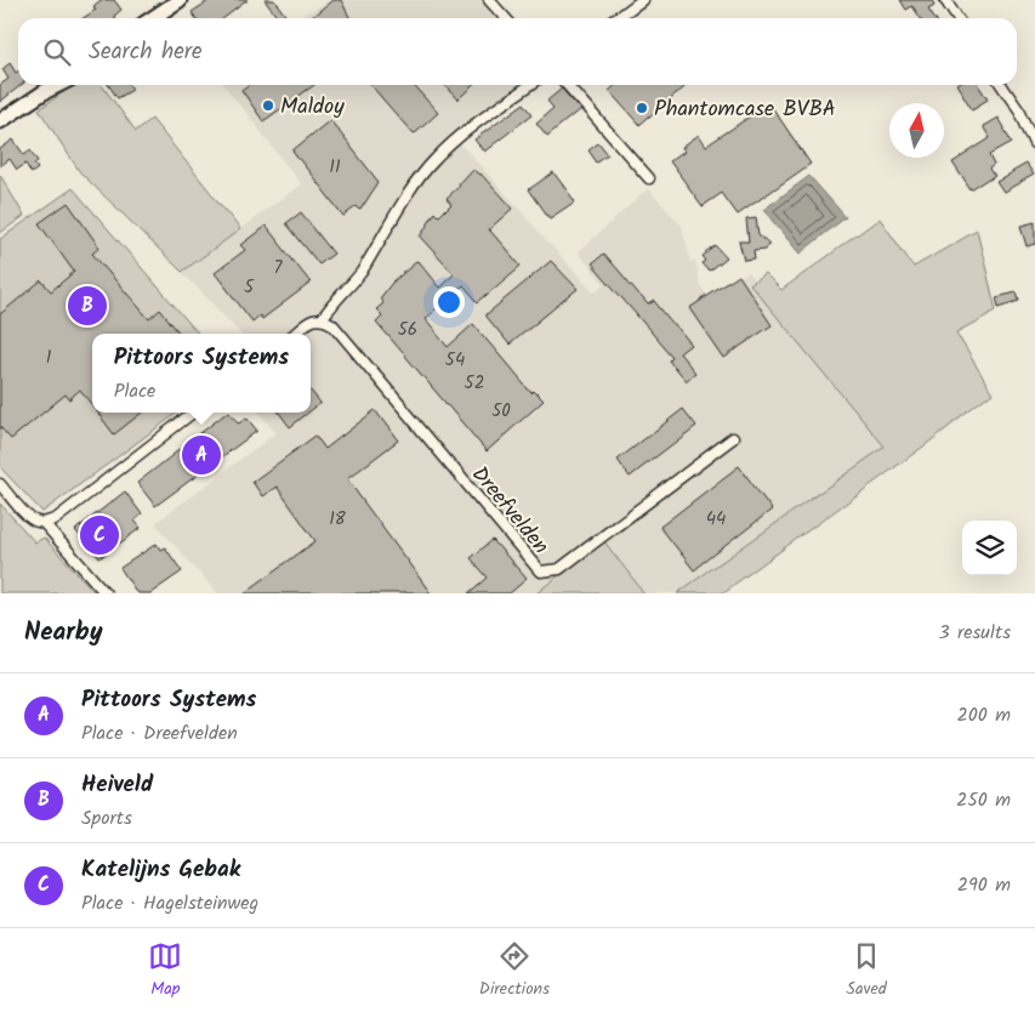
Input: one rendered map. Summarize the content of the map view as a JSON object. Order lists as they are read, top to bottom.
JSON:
{
  "streets": {
    "street": ["Dreefvelden"]
  },
  "places": ["Maldoy", "Phantomcase BVBA"],
  "house_numbers": [
    "11",
    "7",
    "5",
    "56",
    "1",
    "54",
    "52",
    "50",
    "18",
    "44"
  ],
  "north": "top",
  "page": {
    "search": "Search here",
    "pins": ["B", "A", "C"],
    "popup": ["Pittoors Systems", "Place"],
    "heading": ["Nearby", "3 results"],
    "list": [
      {
        "mark": "A",
        "name": "Pittoors Systems",
        "note": "Place · Dreefvelden",
        "value": "200 m"
      },
      {
        "mark": "B",
        "name": "Heiveld",
        "note": "Sports",
        "value": "250 m"
      },
      {
        "mark": "C",
        "name": "Katelijns Gebak",
        "note": "Place · Hagelsteinweg",
        "value": "290 m"
      }
    ],
    "nav": ["Map", "Directions", "Saved"]
  }
}
